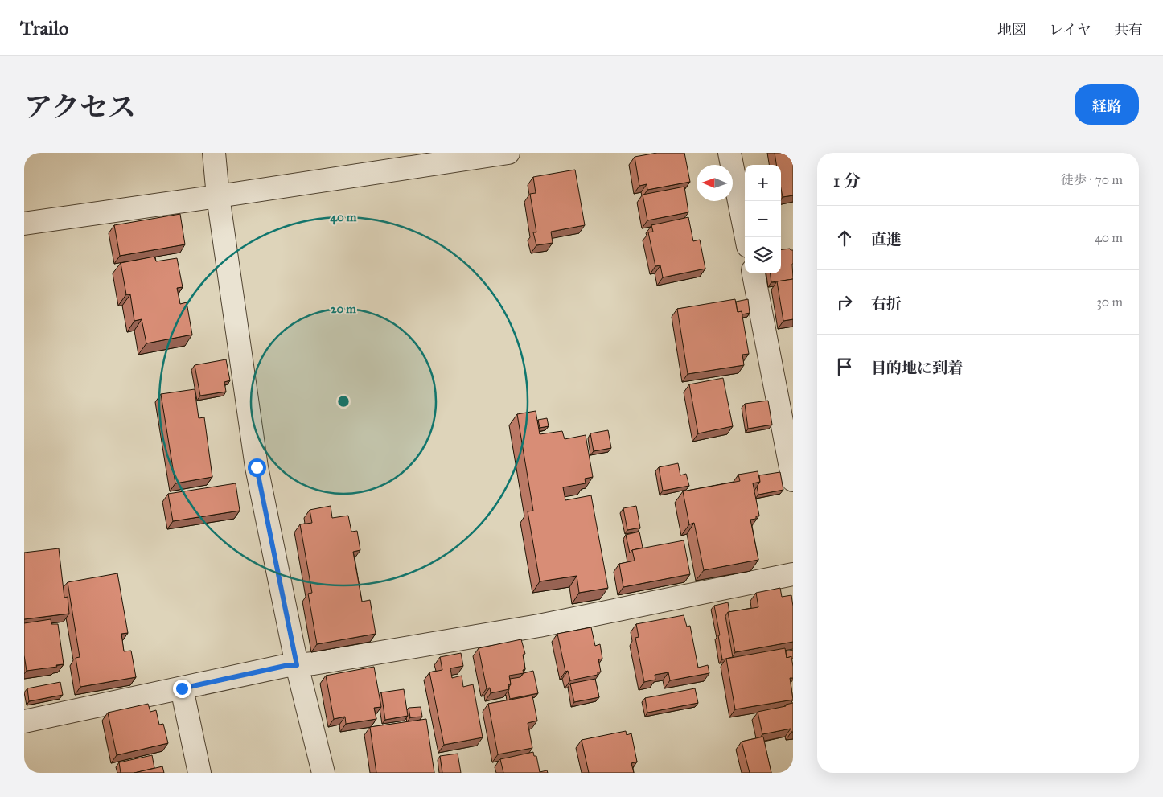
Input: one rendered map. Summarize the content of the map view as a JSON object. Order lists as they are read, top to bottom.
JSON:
{
  "north": "left",
  "page": {
    "header": "Trailo",
    "nav": ["地図", "レイヤ", "共有"],
    "title": "アクセス",
    "buttons": "経路",
    "heading": ["1 分", "徒歩 · 70 m"],
    "map_buttons": ["+", "−"],
    "list": [
      ["直進", "40 m"],
      ["右折", "30 m"],
      "目的地に到着"
    ]
  },
  "rings": ["40 m", "20 m"]
}
